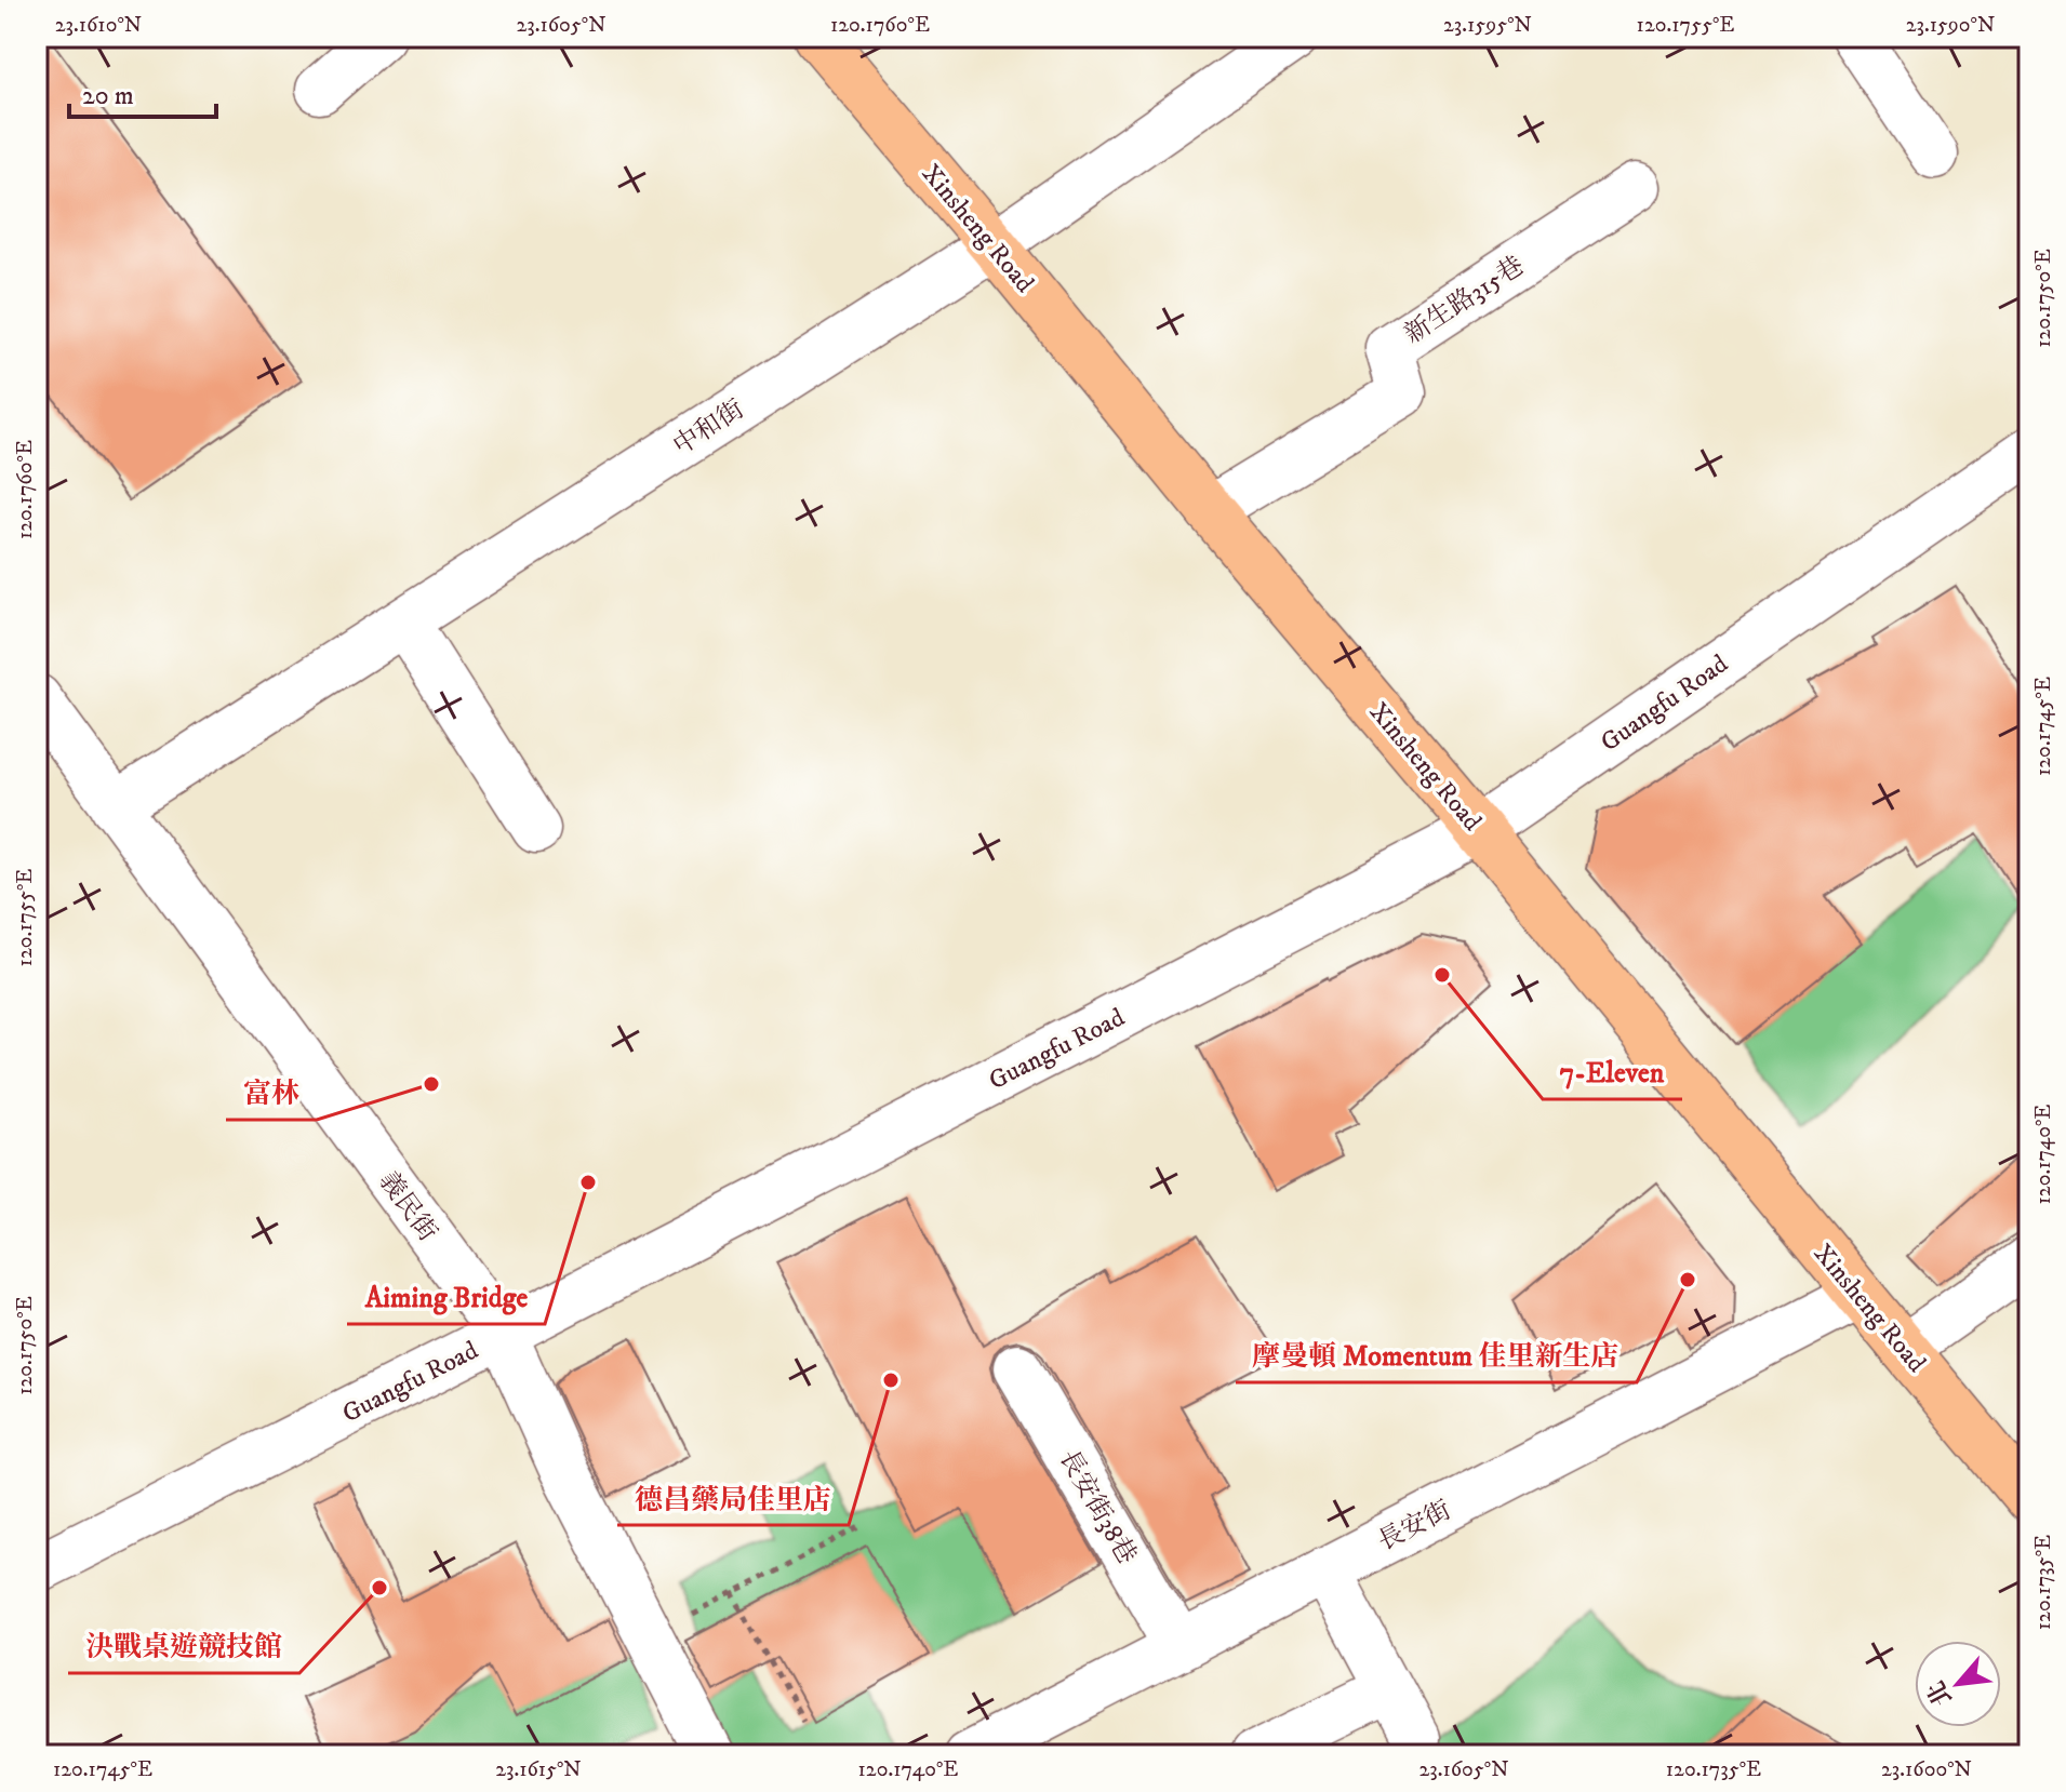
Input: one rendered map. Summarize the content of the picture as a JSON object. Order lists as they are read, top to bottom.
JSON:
{
  "streets": {
    "main road": ["Xinsheng Road"],
    "street": [
      "新生路315巷",
      "中和街",
      "Guangfu Road",
      "義民街",
      "長安街38巷",
      "長安街"
    ]
  },
  "crossings": [
    ["Xinsheng Road", "新生路315巷"],
    ["Xinsheng Road", "中和街"],
    ["Xinsheng Road", "Guangfu Road"],
    ["Xinsheng Road", "長安街"],
    ["中和街", "義民街"],
    ["Guangfu Road", "義民街"],
    ["長安街38巷", "長安街"]
  ],
  "places": [
    "7-Eleven",
    "富林",
    "Aiming Bridge",
    "摩曼頓 Momentum 佳里新生店",
    "德昌藥局佳里店",
    "決戰桌遊競技館"
  ],
  "scale_bar": "20 m",
  "north": "bottom left",
  "coordinates": [
    "23.1610°N",
    "23.1605°N",
    "120.1760°E",
    "23.1595°N",
    "120.1755°E",
    "23.1590°N",
    "120.1750°E",
    "120.1745°E",
    "120.1740°E",
    "120.1735°E",
    "23.1615°N",
    "23.1600°N"
  ]
}
